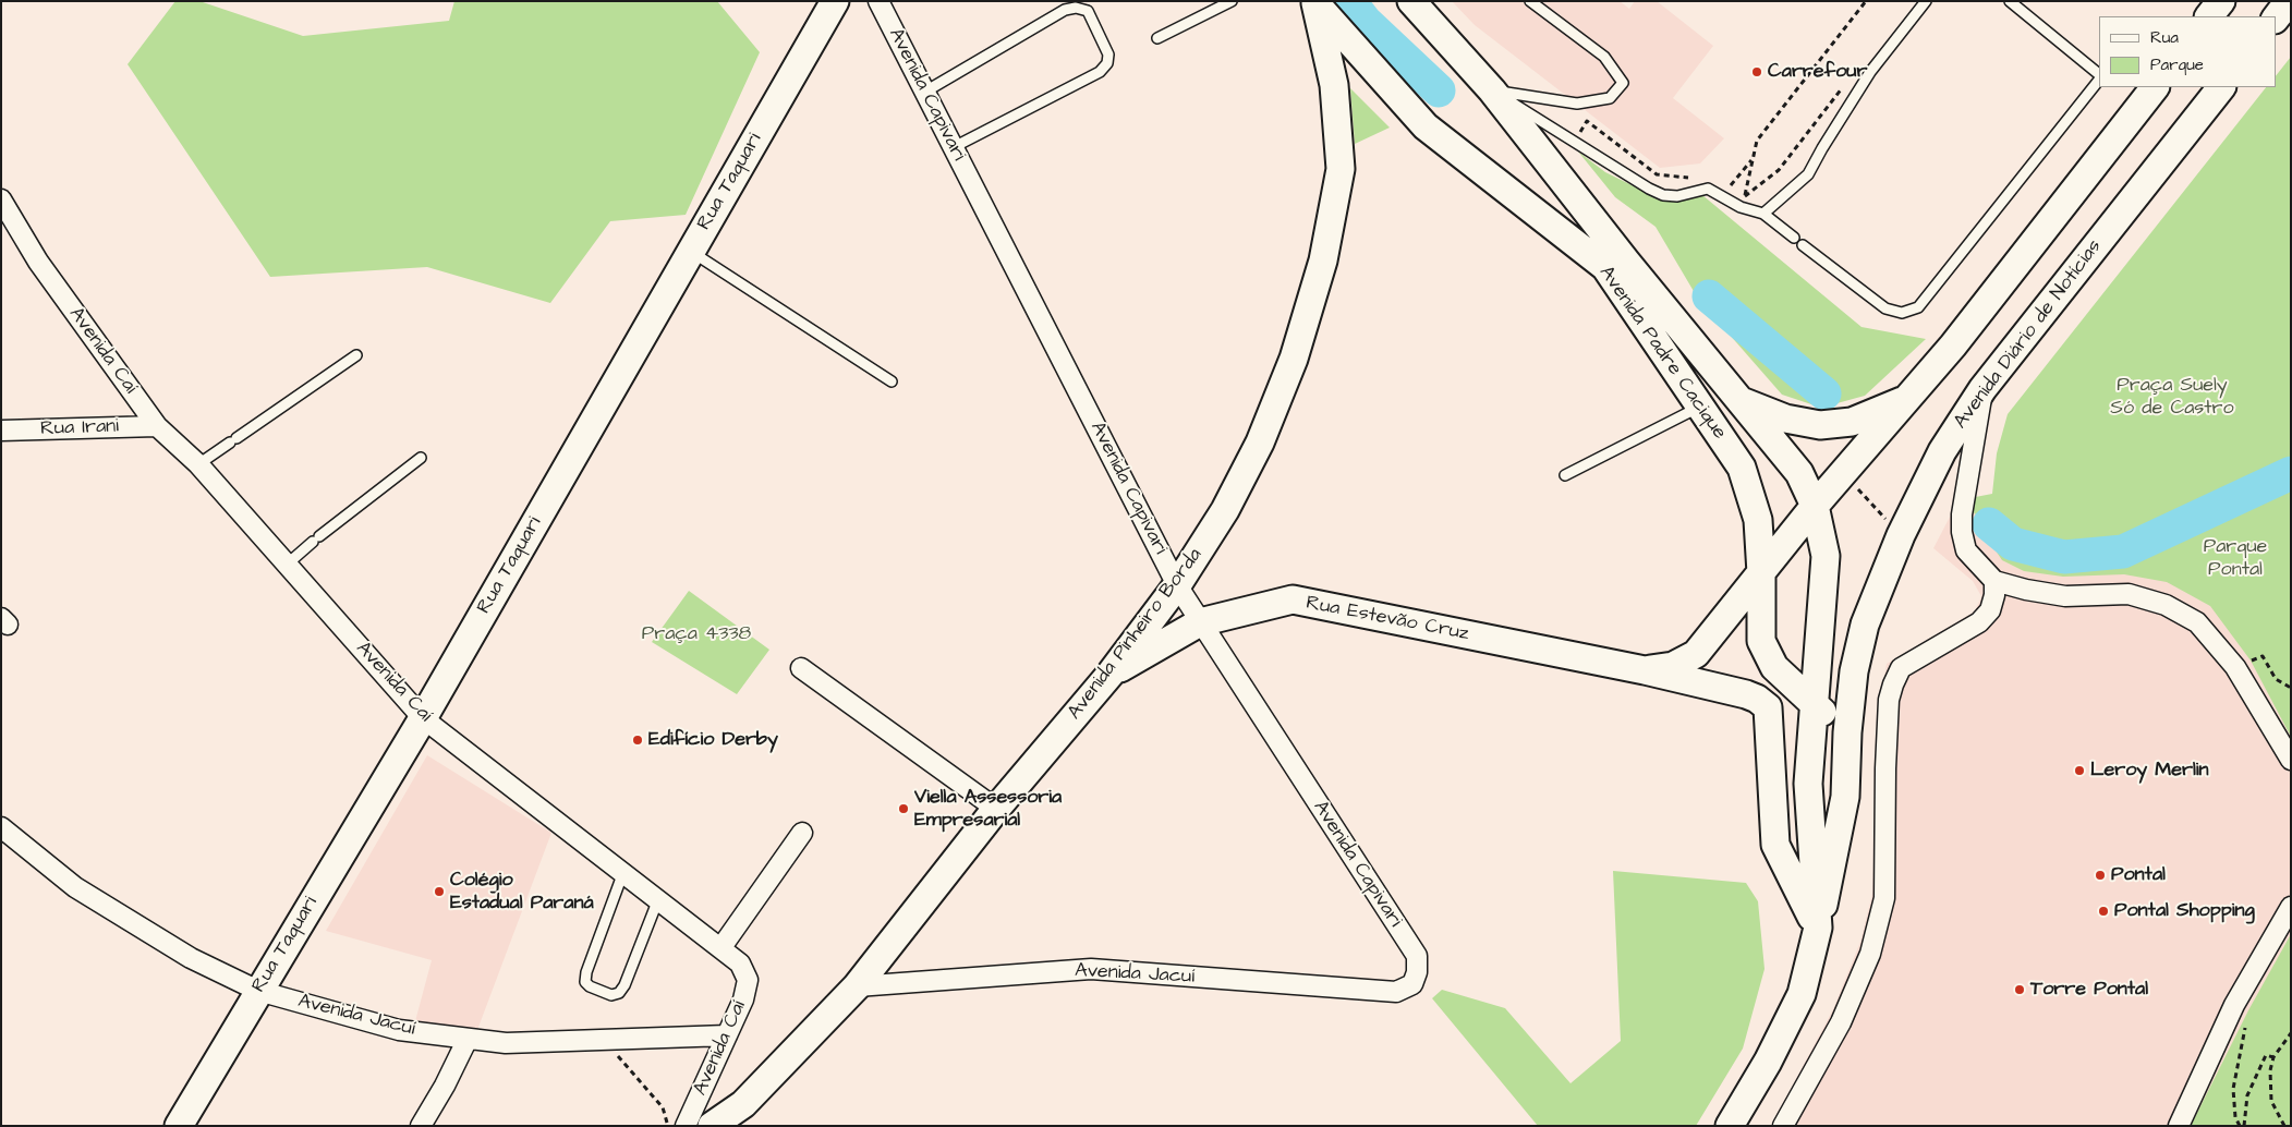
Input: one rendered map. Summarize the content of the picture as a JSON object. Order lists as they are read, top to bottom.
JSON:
{
  "streets": {
    "main road": [
      "Rua Taquari",
      "Avenida Diário de Notícias",
      "Avenida Padre Cacique",
      "Rua Estevão Cruz",
      "Avenida Pinheiro Borda"
    ],
    "street": [
      "Avenida Capivari",
      "Avenida Caí",
      "Rua Irani",
      "Avenida Jacuí"
    ]
  },
  "crossings": [
    ["Avenida Capivari", "Rua Estevão Cruz"],
    ["Avenida Capivari", "Avenida Pinheiro Borda"],
    ["Avenida Capivari", "Avenida Jacuí"],
    ["Rua Taquari", "Avenida Caí"],
    ["Rua Taquari", "Avenida Jacuí"],
    ["Avenida Diário de Notícias", "Avenida Padre Cacique"],
    ["Avenida Diário de Notícias", "Rua Estevão Cruz"],
    ["Avenida Caí", "Rua Irani"],
    ["Avenida Caí", "Avenida Jacuí"],
    ["Avenida Padre Cacique", "Rua Estevão Cruz"],
    ["Avenida Padre Cacique", "Avenida Pinheiro Borda"],
    ["Rua Estevão Cruz", "Avenida Pinheiro Borda"],
    ["Avenida Pinheiro Borda", "Avenida Jacuí"]
  ],
  "parks": ["Praça Suely Só de Castro", "Parque Pontal", "Praça 4338"],
  "places": [
    "Carrefour",
    "Edifício Derby",
    "Leroy Merlin",
    "Viella Assessoria Empresarial",
    "Pontal",
    "Colégio Estadual Paraná",
    "Pontal Shopping",
    "Torre Pontal"
  ],
  "legend": ["Rua", "Parque"]
}
